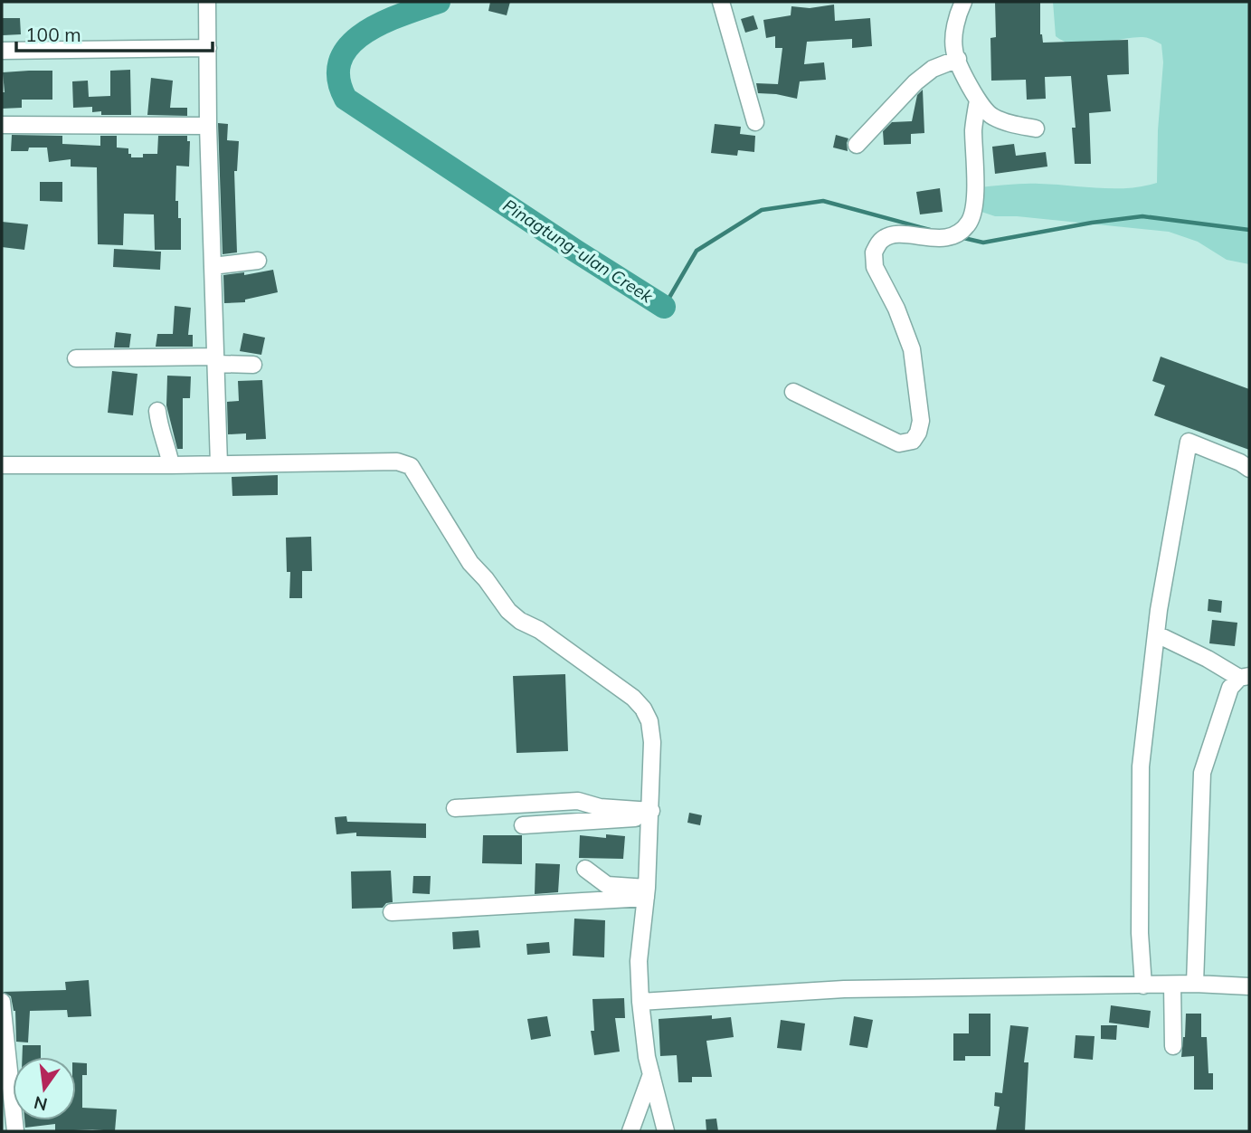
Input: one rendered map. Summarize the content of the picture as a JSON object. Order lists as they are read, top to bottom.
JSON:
{
  "water": ["Pinagtung-ulan Creek"],
  "scale_bar": "100 m",
  "north": "bottom"
}
